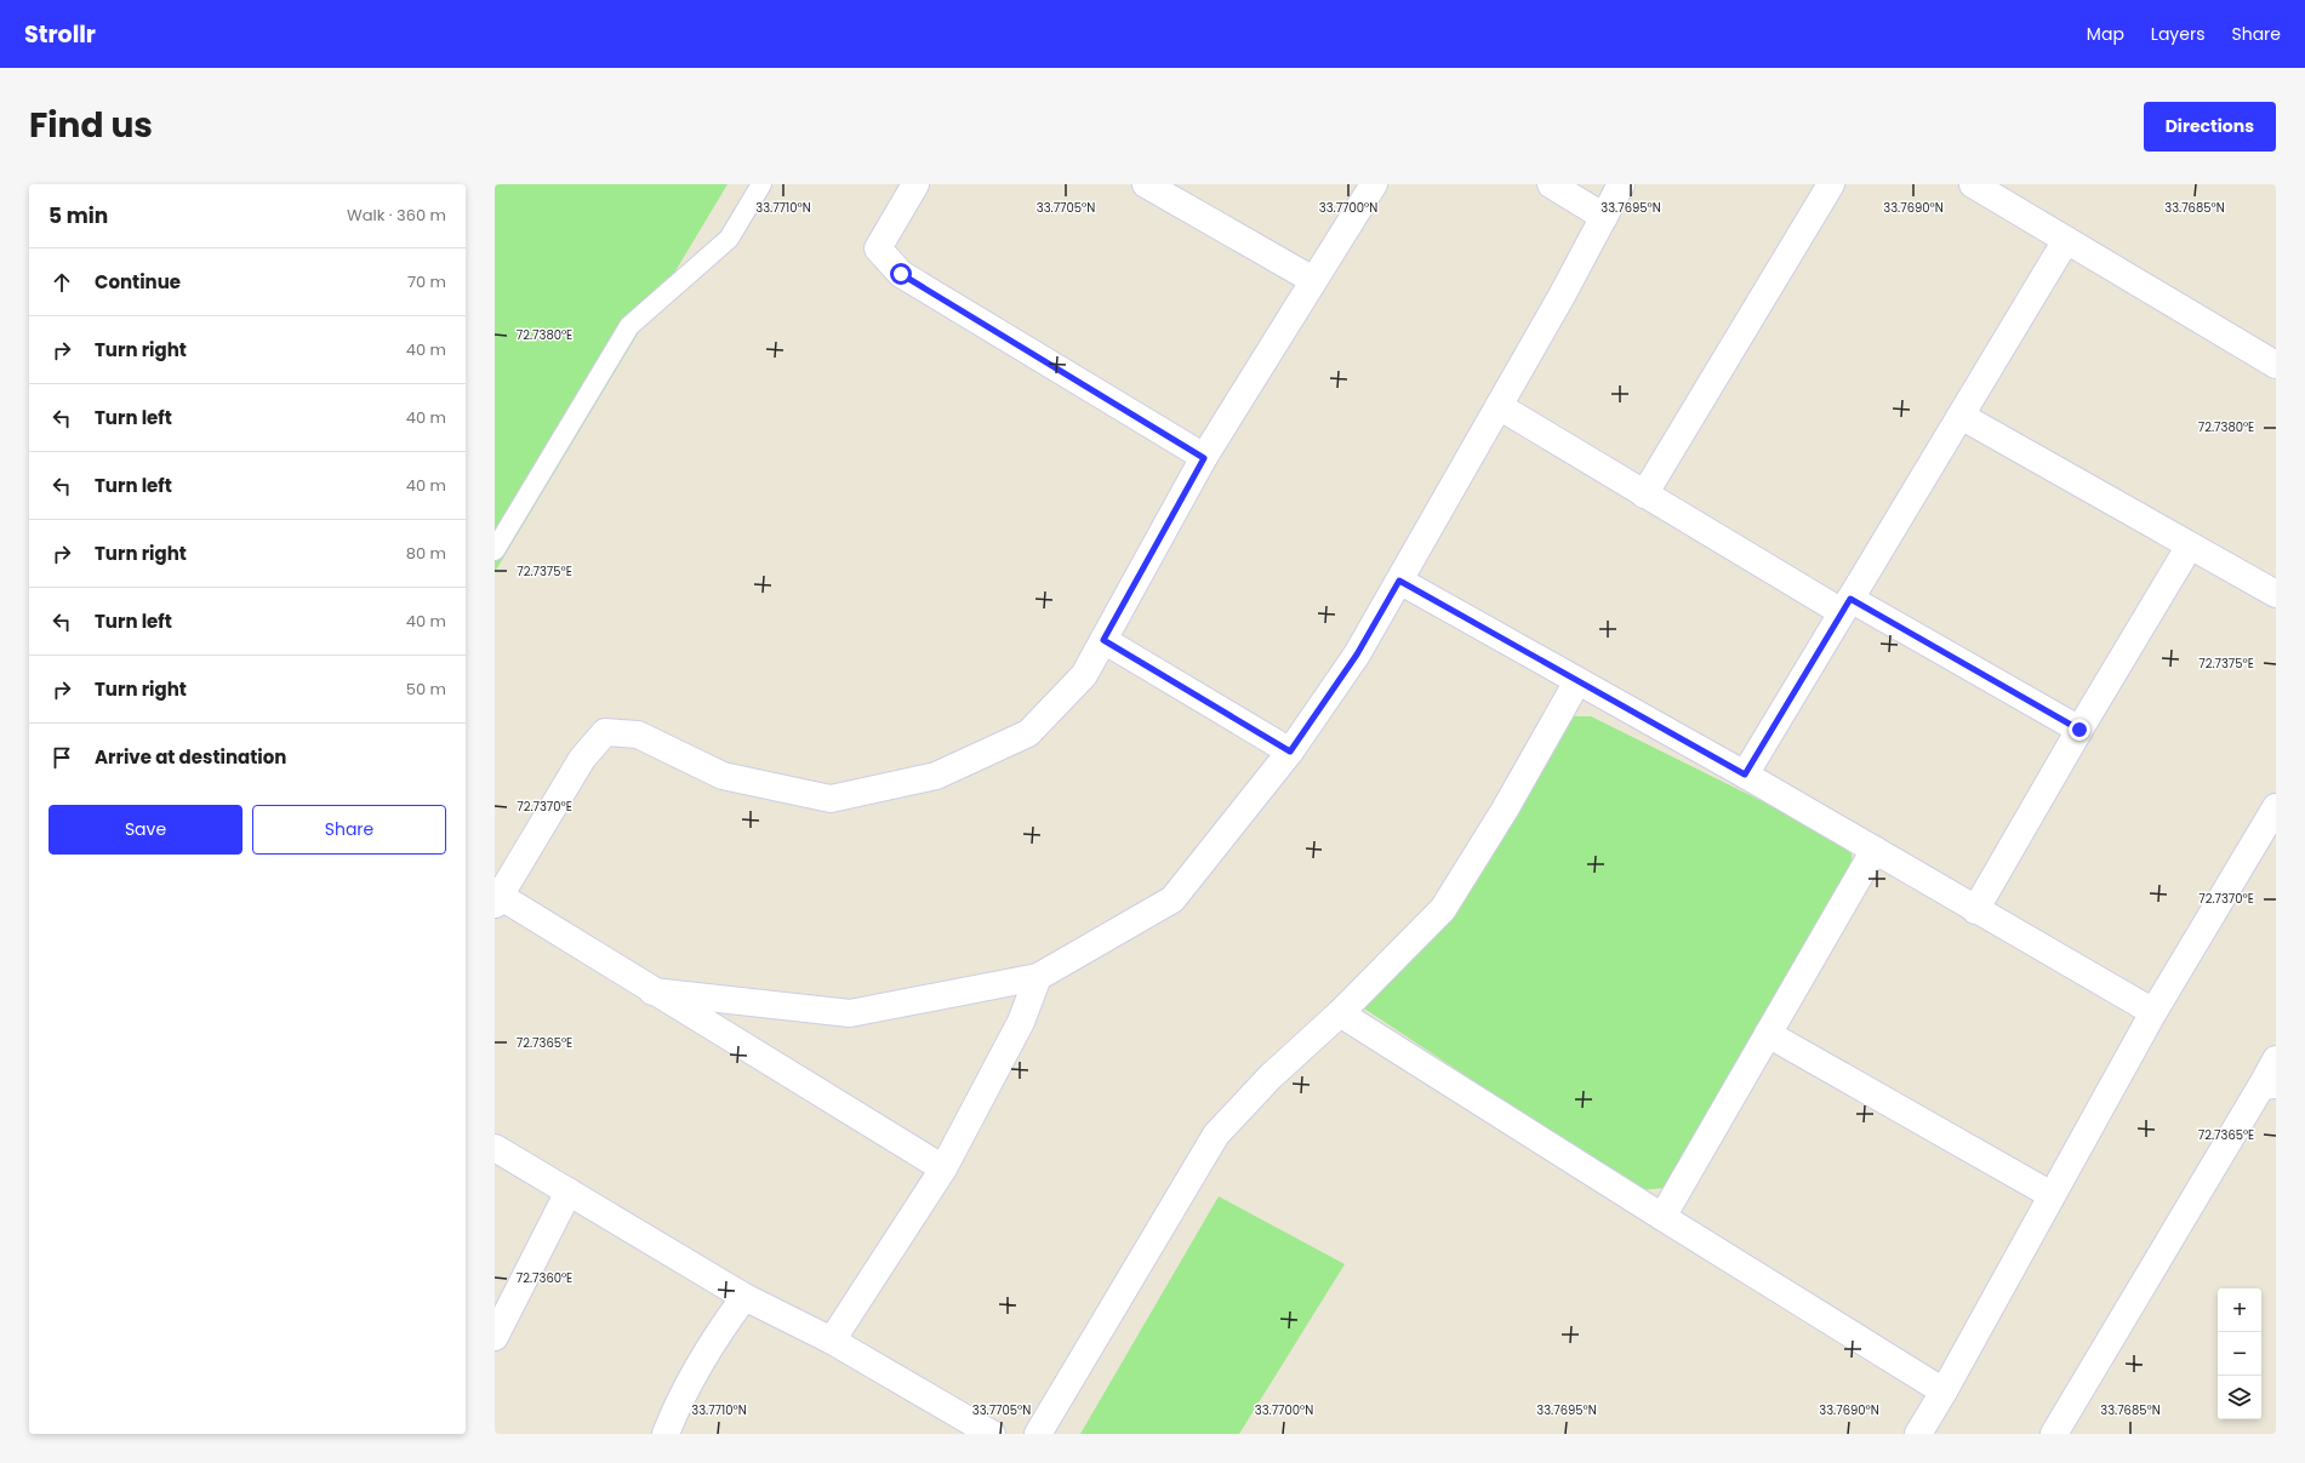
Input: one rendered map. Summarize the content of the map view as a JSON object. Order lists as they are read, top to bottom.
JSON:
{
  "page": {
    "header": "Strollr",
    "nav": ["Map", "Layers", "Share"],
    "title": "Find us",
    "buttons": [
      "Directions",
      ["Save", "Share"]
    ],
    "heading": ["5 min", "Walk · 360 m"],
    "list": [
      ["Continue", "70 m"],
      ["Turn right", "40 m"],
      ["Turn left", "40 m"],
      ["Turn left", "40 m"],
      ["Turn right", "80 m"],
      ["Turn left", "40 m"],
      ["Turn right", "50 m"],
      "Arrive at destination"
    ],
    "map_buttons": ["+", "−"]
  },
  "coordinates": [
    "33.7710°N",
    "33.7705°N",
    "33.7700°N",
    "33.7695°N",
    "33.7690°N",
    "33.7685°N",
    "72.7380°E",
    "72.7375°E",
    "72.7370°E",
    "72.7365°E",
    "72.7360°E"
  ]
}
